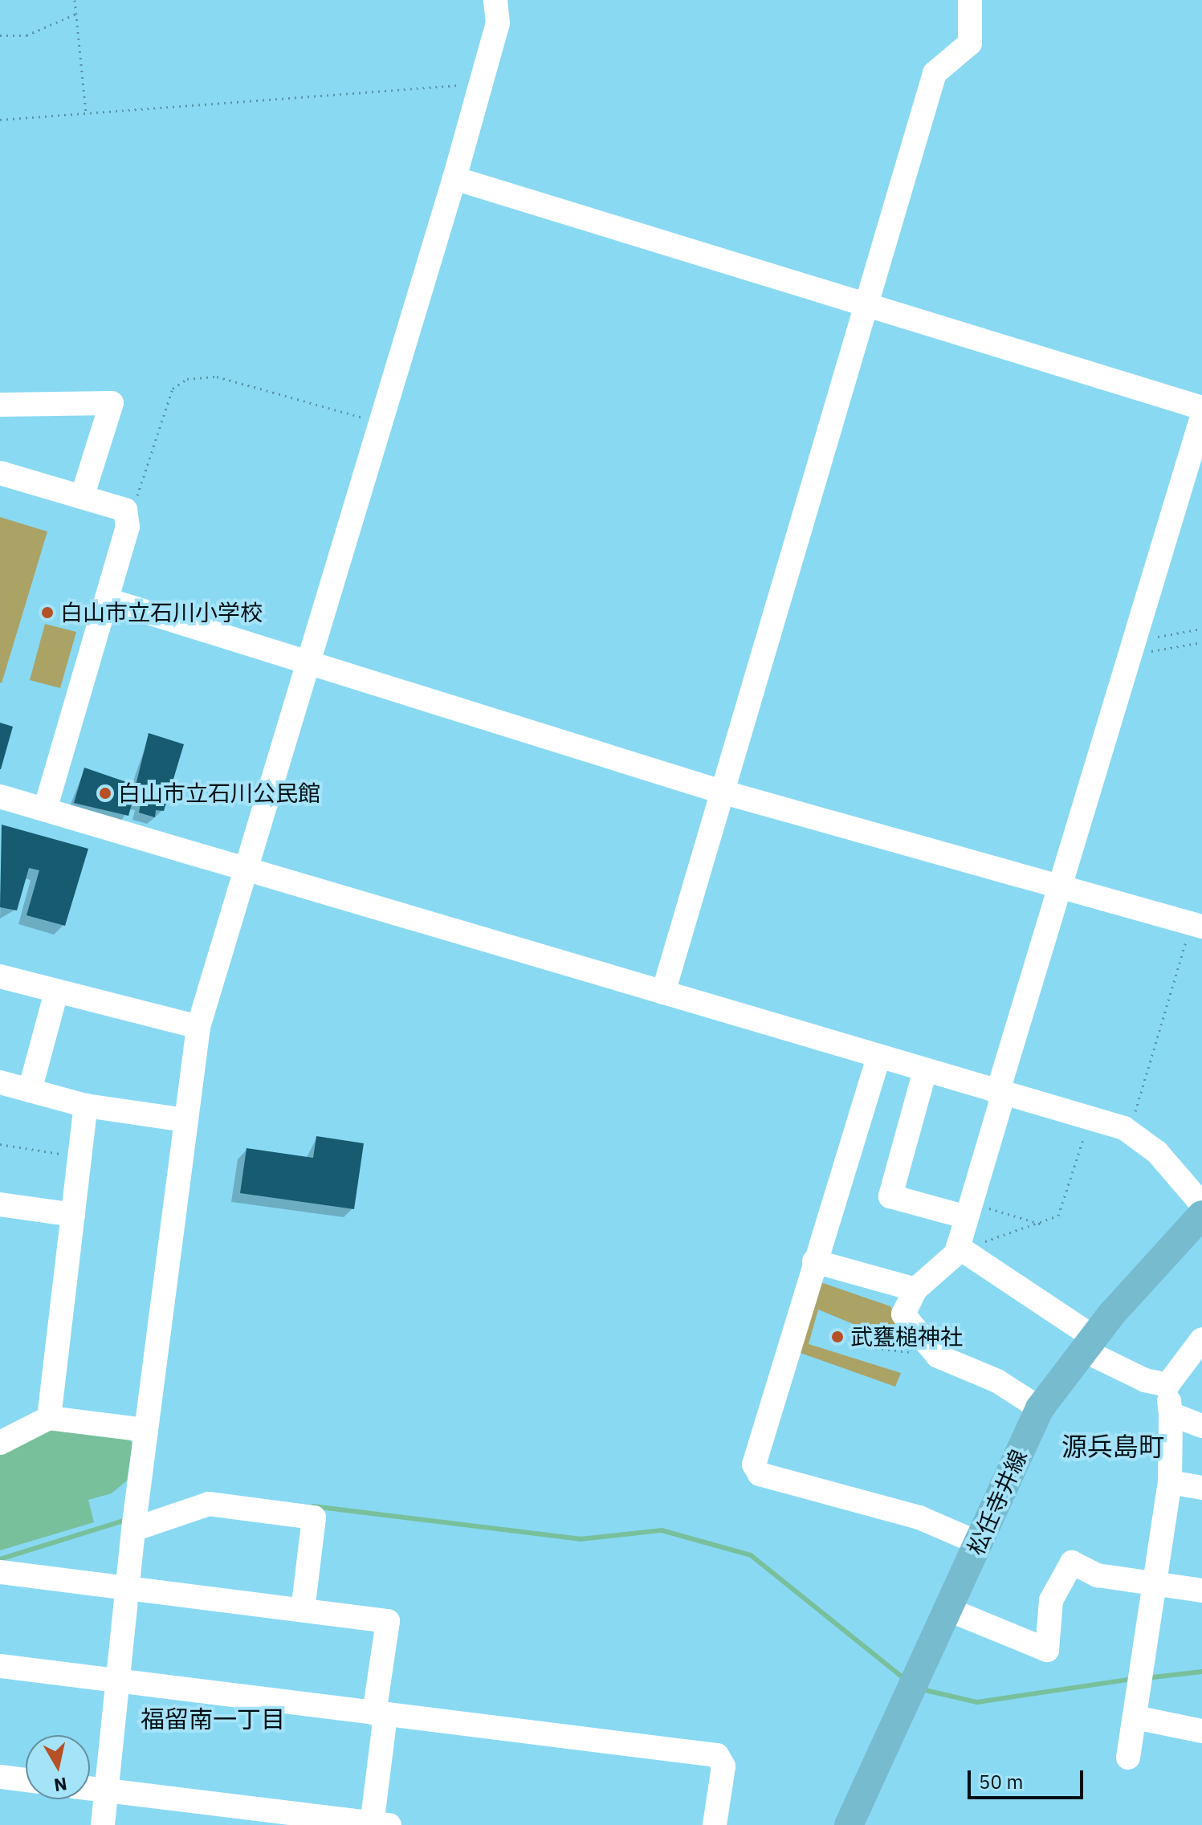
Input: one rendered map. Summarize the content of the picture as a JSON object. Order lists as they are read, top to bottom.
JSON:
{
  "streets": {
    "main road": ["松任寺井線"]
  },
  "districts": ["源兵島町", "福留南一丁目"],
  "places": ["白山市立石川小学校", "白山市立石川公民館", "武甕槌神社"],
  "scale_bar": "50 m",
  "north": "bottom"
}
